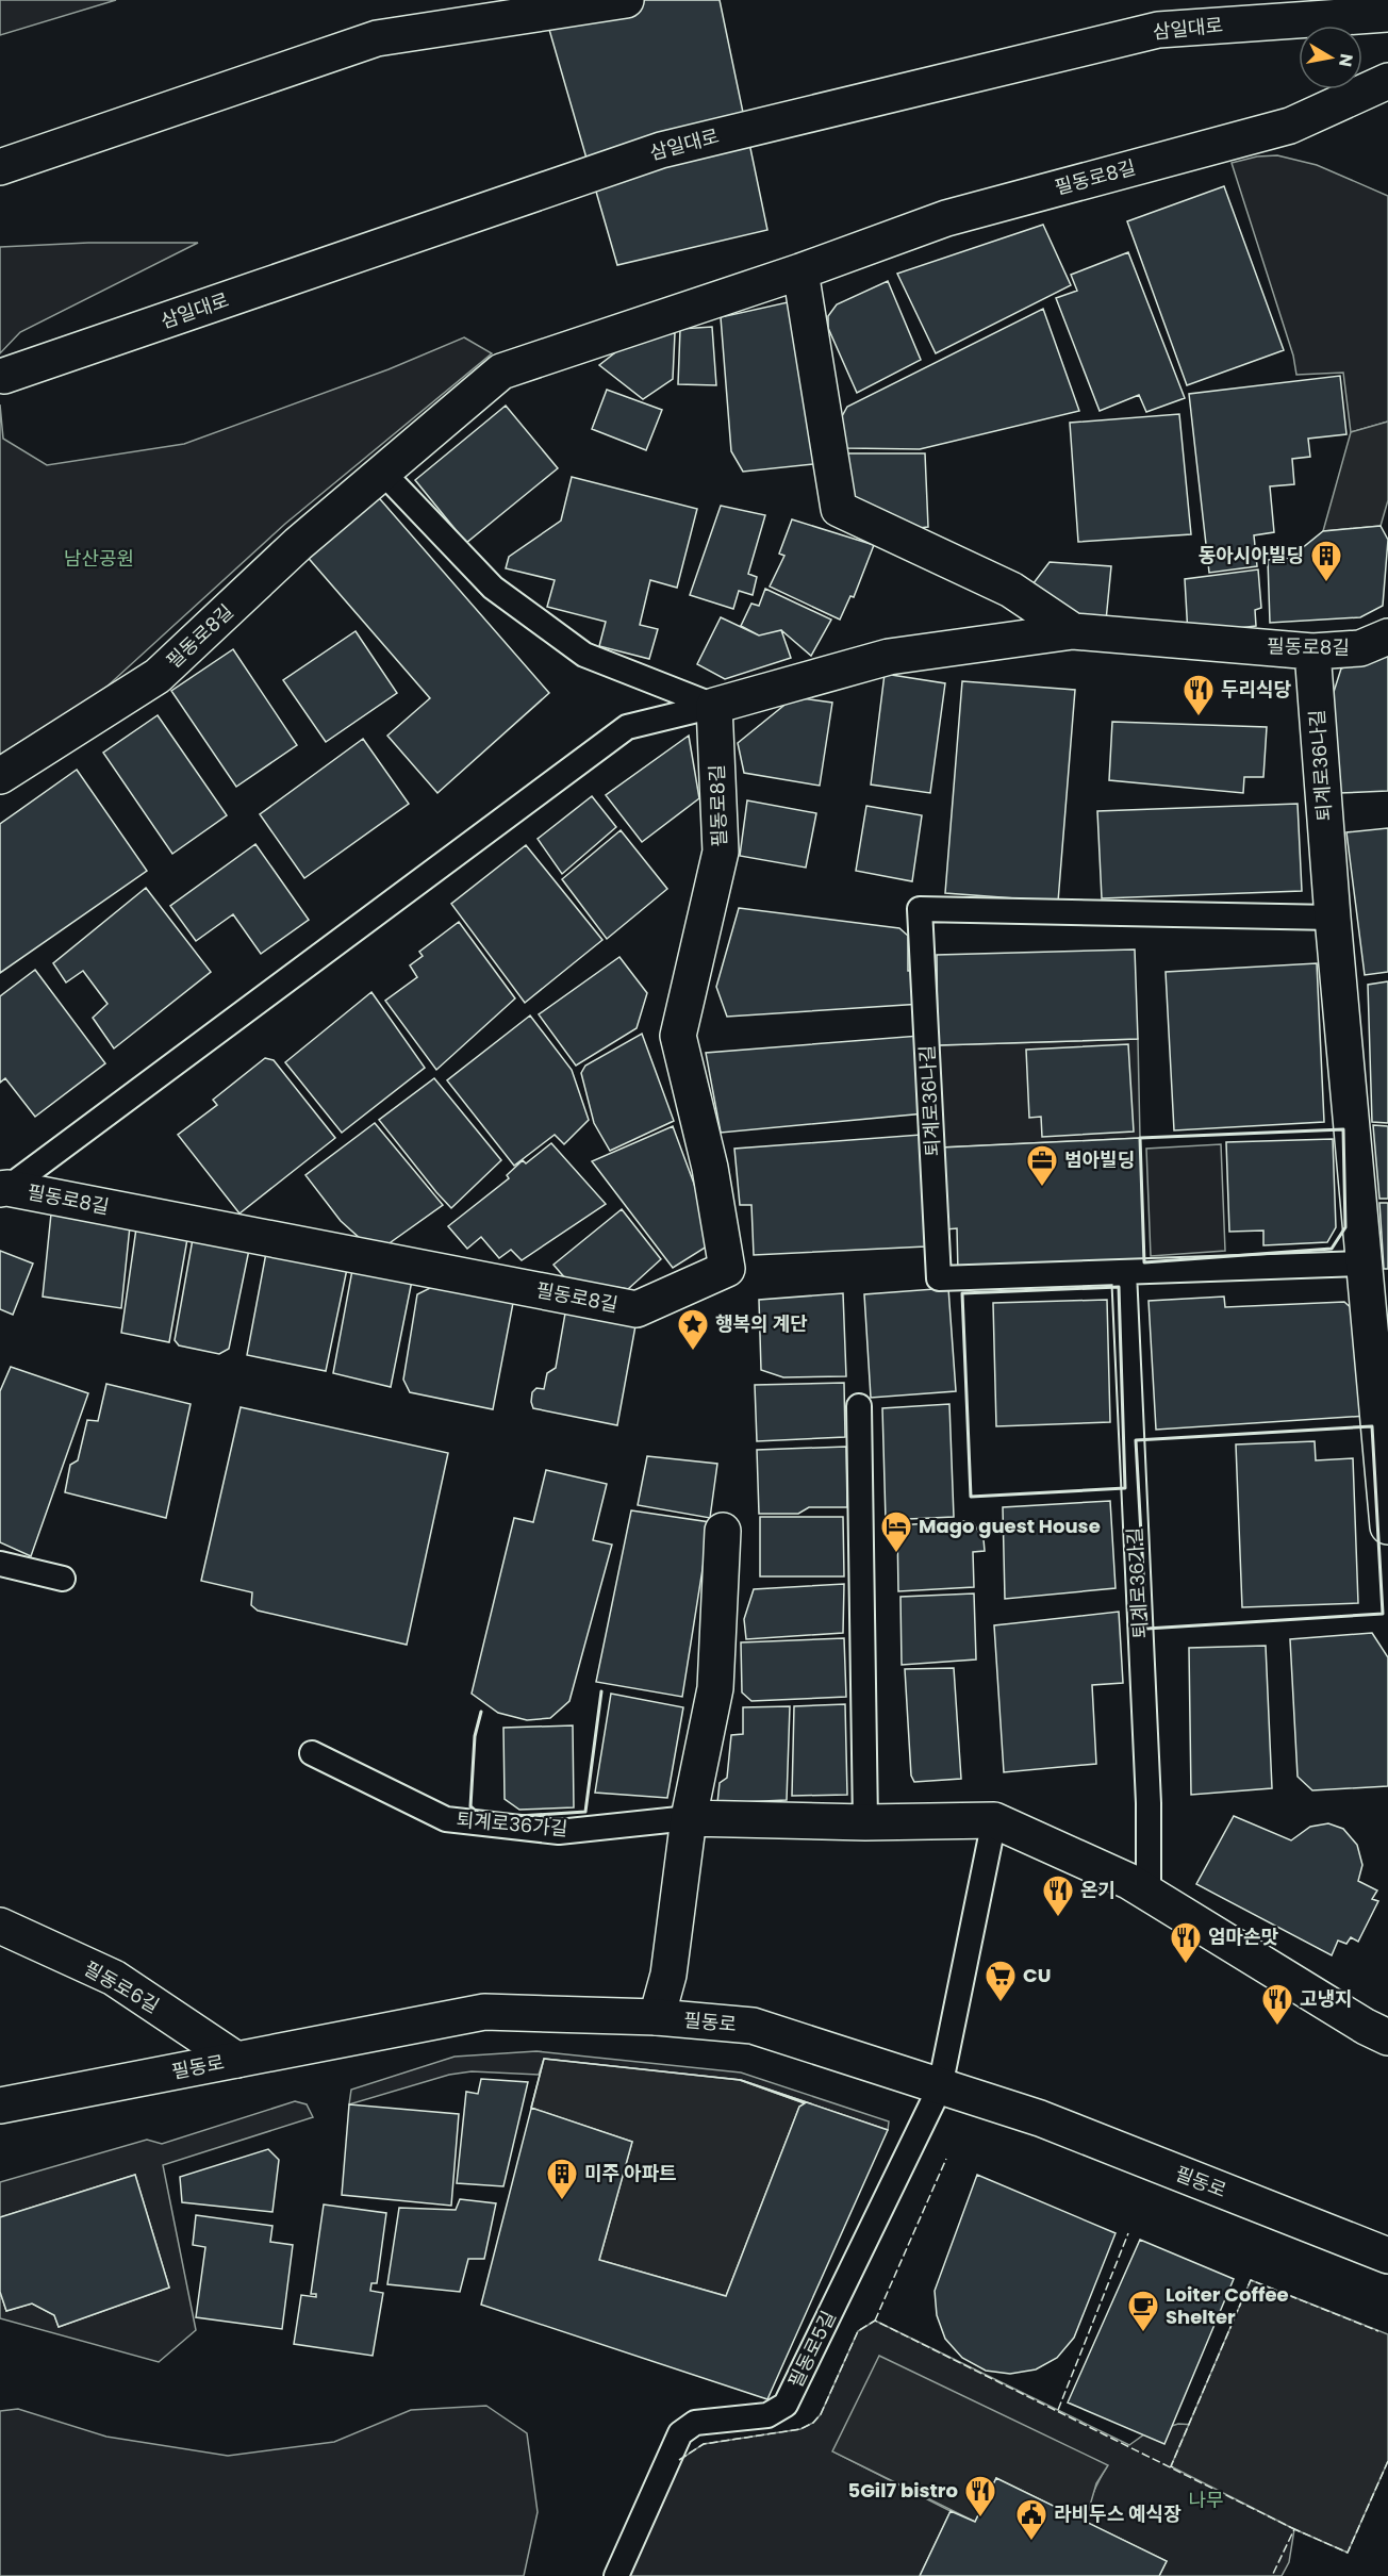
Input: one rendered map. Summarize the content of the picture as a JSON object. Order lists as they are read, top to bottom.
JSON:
{
  "streets": {
    "street": [
      "삼일대로",
      "필동로8길",
      "퇴계로36나길",
      "퇴계로36가길",
      "필동로6길",
      "필동로"
    ],
    "lane": ["필동로5길"]
  },
  "crossings": [
    ["필동로8길", "퇴계로36나길"],
    ["퇴계로36나길", "퇴계로36가길"],
    ["퇴계로36가길", "필동로5길"],
    ["필동로6길", "필동로"],
    ["필동로", "필동로5길"]
  ],
  "parks": ["남산공원", "나무"],
  "places": {
    "building": ["동아시아빌딩", "미주 아파트"],
    "restaurant": [
      "두리식당",
      "온기",
      "엄마손맛",
      "고냉지",
      "5Gil7 bistro"
    ],
    "office": ["범아빌딩"],
    "place": ["행복의 계단"],
    "hotel": ["Mago guest House"],
    "supermarket": ["CU"],
    "cafe": ["Loiter Coffee Shelter"],
    "public building": ["라비두스 예식장"]
  },
  "north": "right"
}
